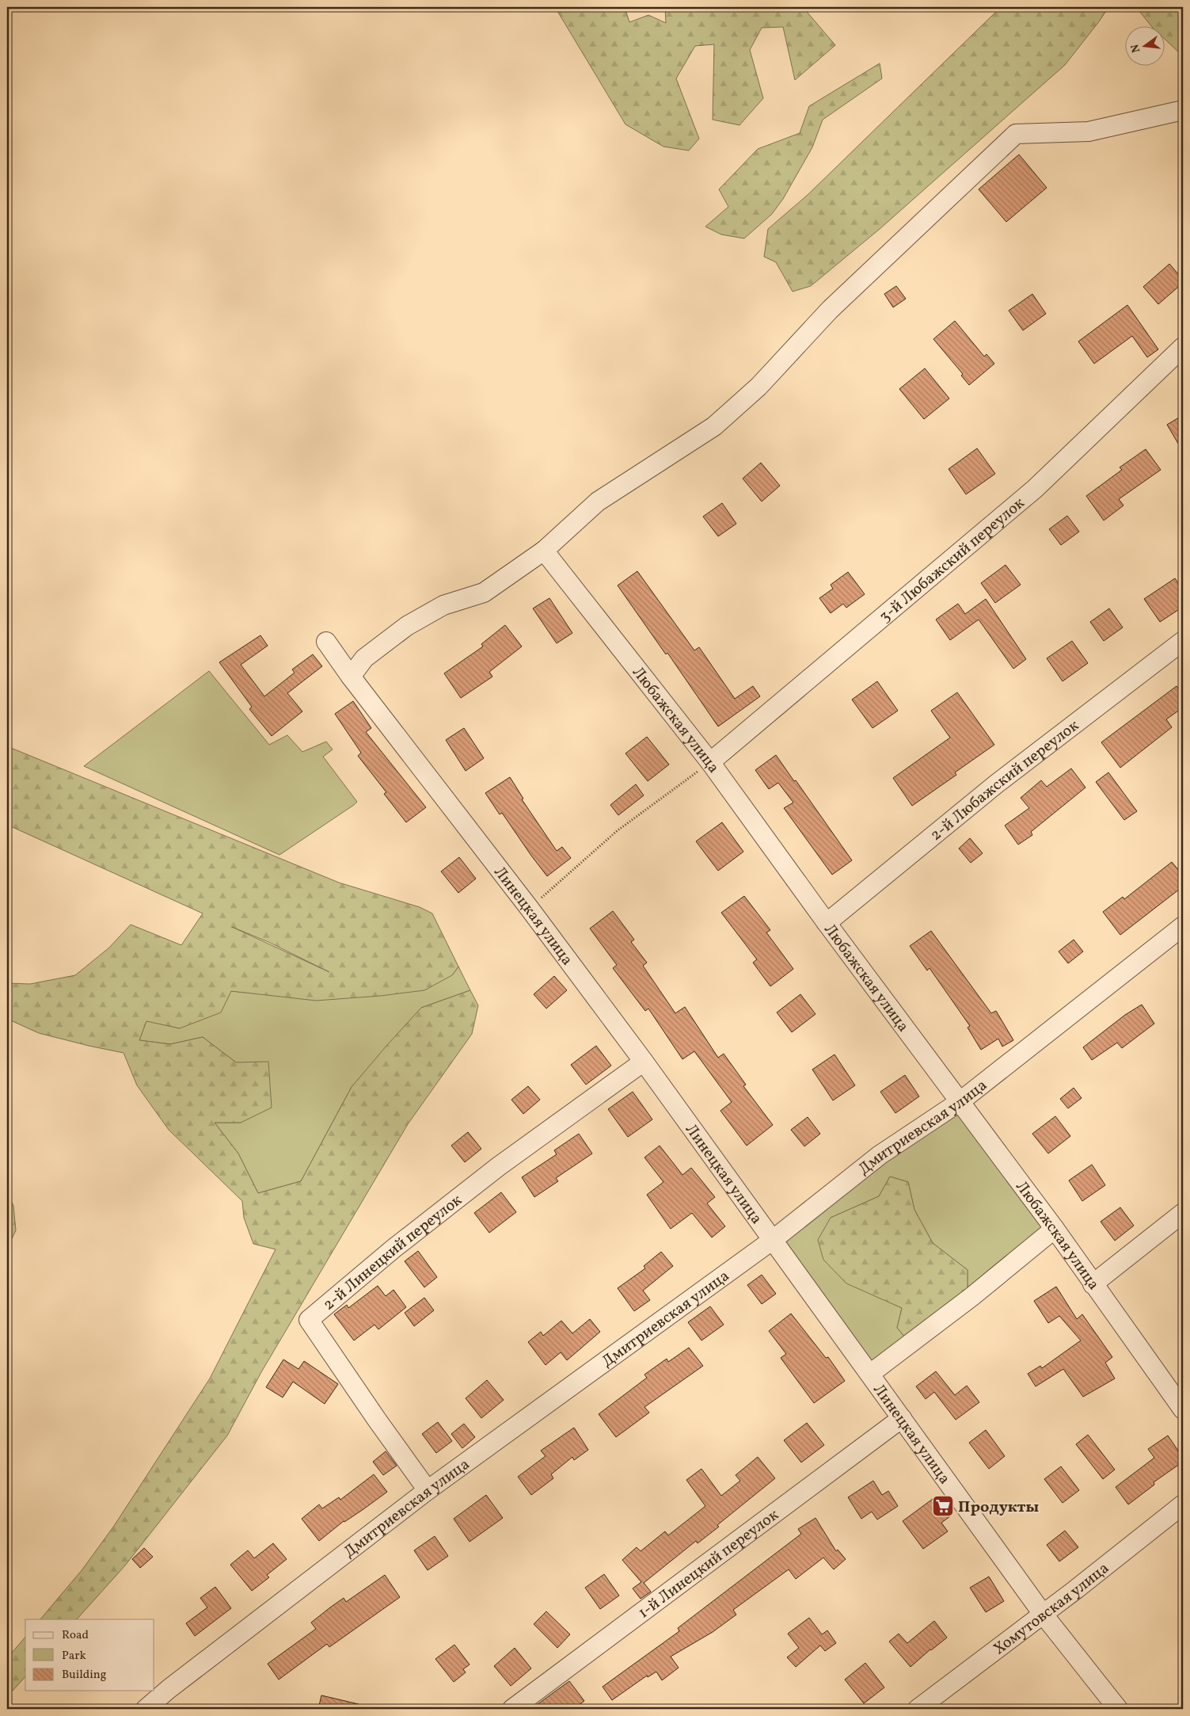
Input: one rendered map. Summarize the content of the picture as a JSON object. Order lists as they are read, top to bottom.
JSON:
{
  "streets": {
    "street": [
      "3-й Любажский переулок",
      "Любажская улица",
      "2-й Любажский переулок",
      "Линецкая улица",
      "Дмитриевская улица",
      "2-й Линецкий переулок",
      "1-й Линецкий переулок",
      "Хомутовская улица"
    ]
  },
  "crossings": [
    ["3-й Любажский переулок", "Любажская улица"],
    ["Любажская улица", "2-й Любажский переулок"],
    ["Любажская улица", "Дмитриевская улица"],
    ["Линецкая улица", "Дмитриевская улица"],
    ["Линецкая улица", "2-й Линецкий переулок"],
    ["Линецкая улица", "1-й Линецкий переулок"],
    ["Линецкая улица", "Хомутовская улица"],
    ["Дмитриевская улица", "2-й Линецкий переулок"]
  ],
  "places": {
    "supermarket": ["Продукты"]
  },
  "legend": ["Road", "Park", "Building"],
  "north": "left"
}
